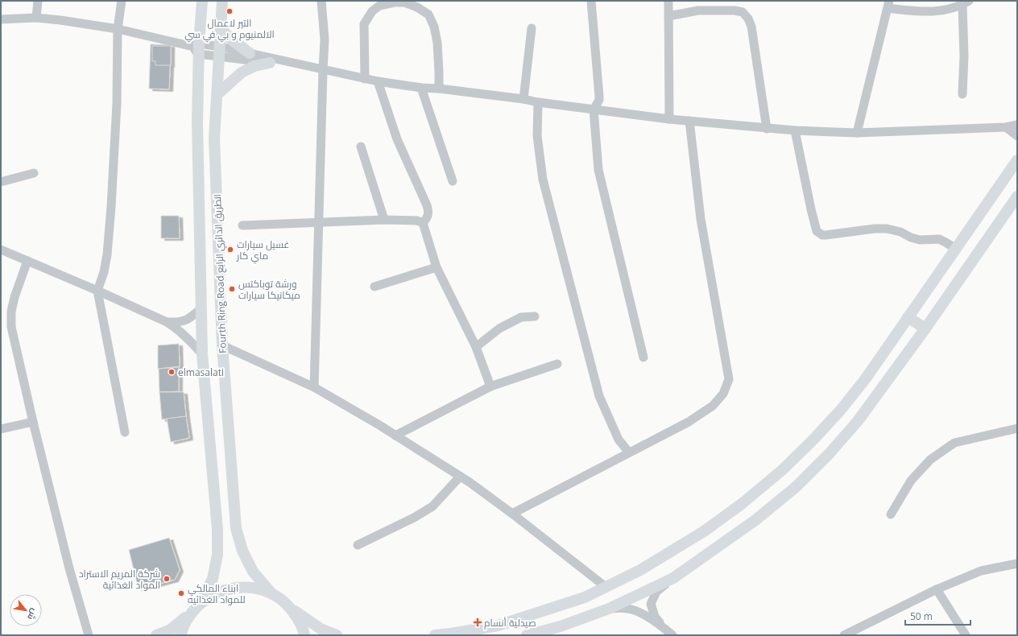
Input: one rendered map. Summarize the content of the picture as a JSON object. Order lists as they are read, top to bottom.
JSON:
{
  "streets": {
    "main road": ["Fourth Ring Road الطريق الدائري الرابع"]
  },
  "places": {
    "other": [
      "التير لاعمال الالمنيوم و بي في سي",
      "غسيل سيارات ماي كار",
      "ورشة توباكتس ميكانيكا سيارات",
      "elmasalati",
      "شركة المريم الاستراد المواد الغذائية",
      "ابناء المالكي للمواد الغذائيه"
    ],
    "health": ["صيدلية أنسام"]
  },
  "scale_bar": "50 m",
  "north": "bottom right"
}
